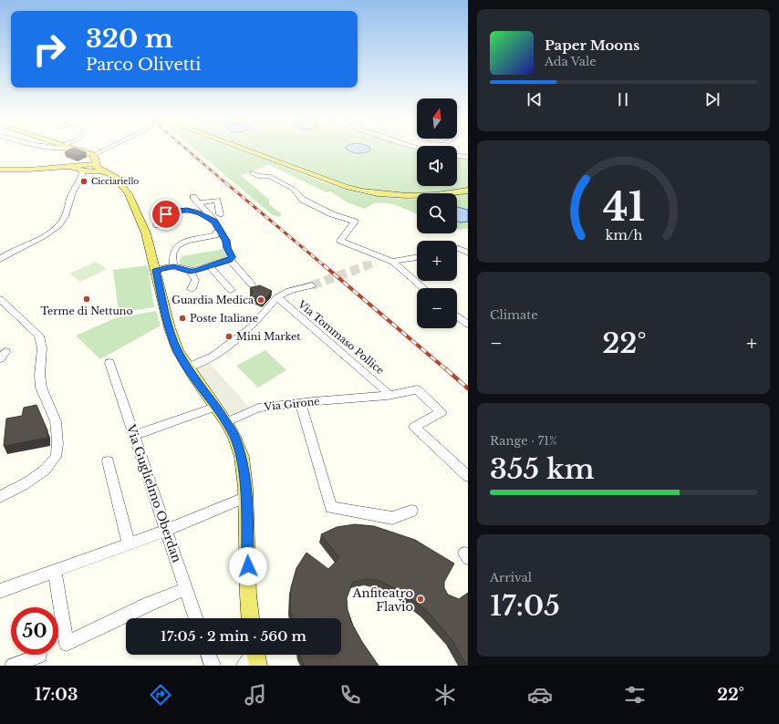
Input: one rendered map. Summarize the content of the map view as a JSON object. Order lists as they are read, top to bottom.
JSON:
{
  "streets": {
    "street": ["Via Tommaso Pollice", "Via Girone", "Via Guglielmo Oberdan"]
  },
  "crossings": [
    ["Via Tommaso Pollice", "Via Girone"]
  ],
  "places": [
    "Cicciariello",
    "Terme di Nettuno",
    "Guardia Medica",
    "Poste Italiane",
    "Mini Market",
    "Anfiteatro Flavio"
  ],
  "north": "top",
  "page": {
    "turn": ["320 m", "Parco Olivetti"],
    "song": ["Paper Moons", "Ada Vale"],
    "map_buttons": ["+", "−"],
    "tile": [
      "Climate",
      ["Range · 71%", "355 km"],
      ["Arrival", "17:05"]
    ],
    "heat": ["−", "22°", "+"],
    "limit": "50",
    "trip": "17:05 · 2 min · 560 m",
    "tabs": ["17:03", "22°"],
    "gauge": ["41", "km/h"]
  }
}
